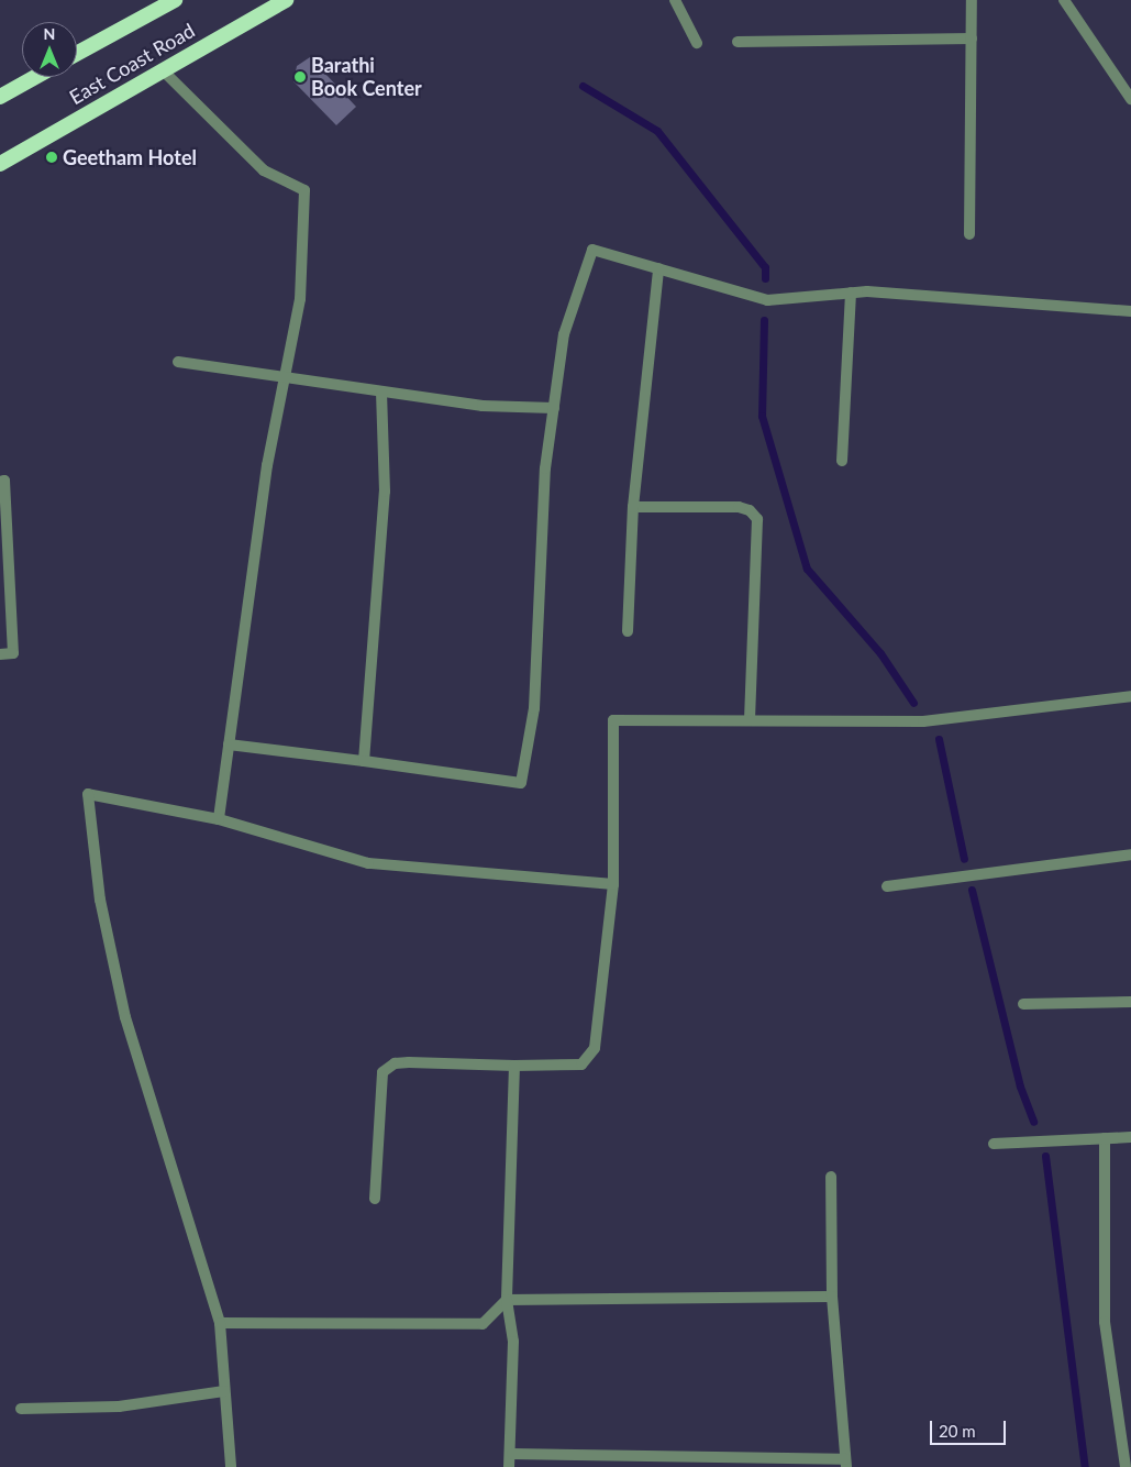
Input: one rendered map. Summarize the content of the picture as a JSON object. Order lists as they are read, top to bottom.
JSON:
{
  "streets": {
    "highway": ["East Coast Road"]
  },
  "places": ["Barathi Book Center", "Geetham Hotel"],
  "scale_bar": "20 m",
  "north": "top"
}
